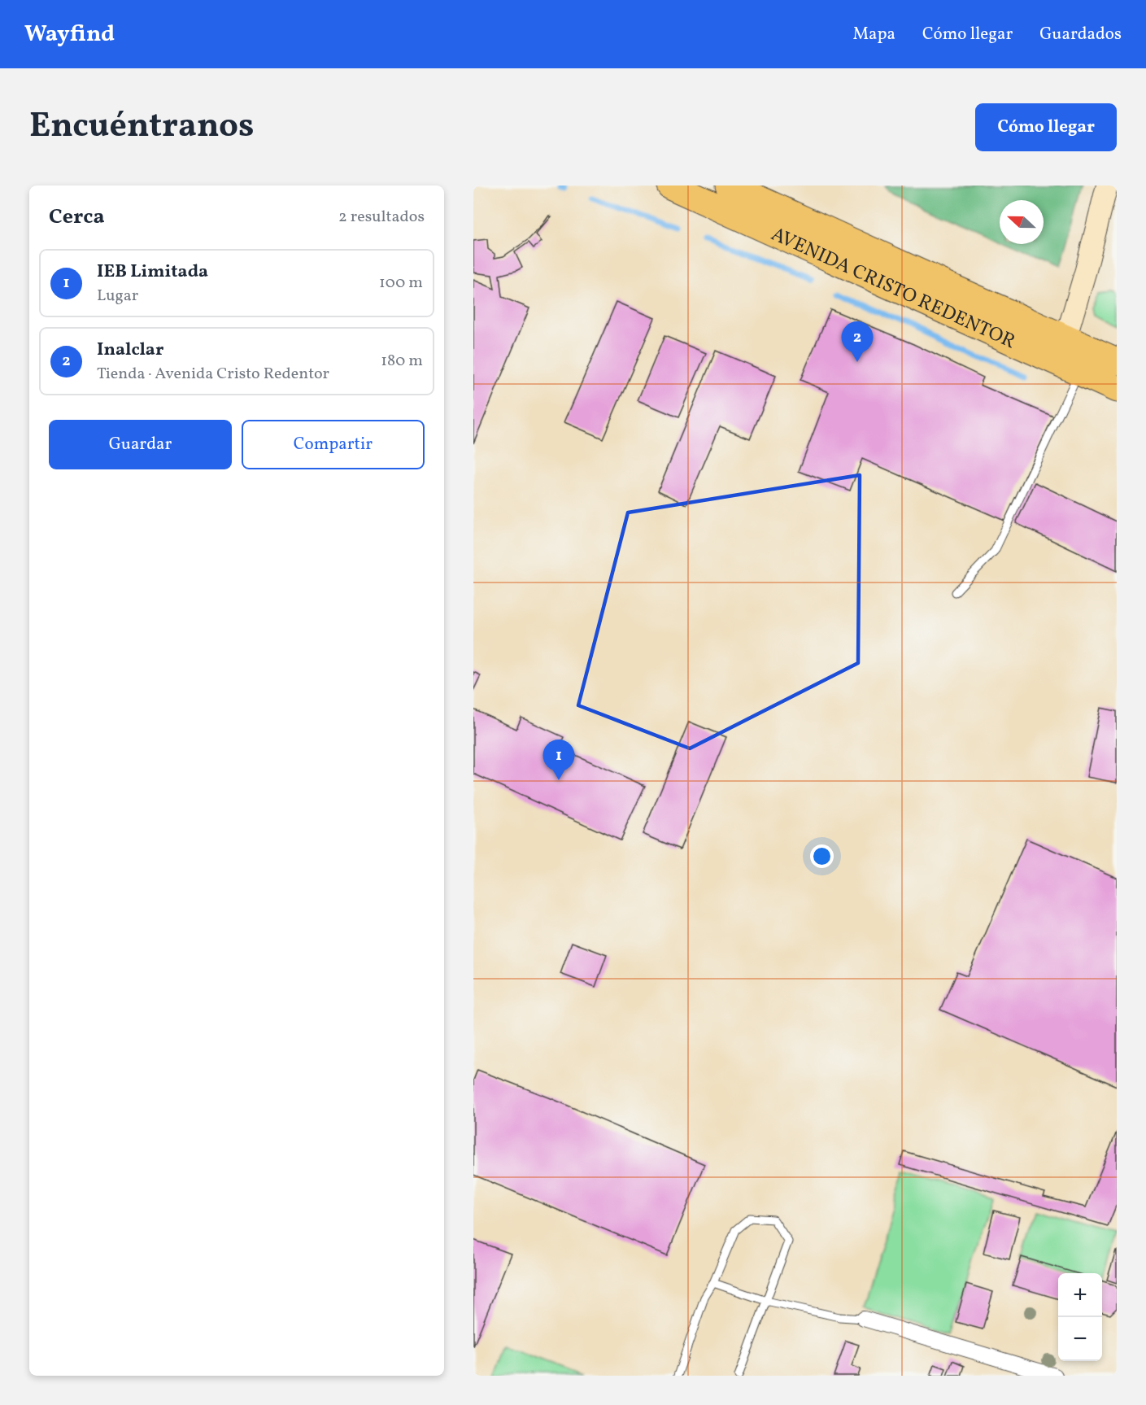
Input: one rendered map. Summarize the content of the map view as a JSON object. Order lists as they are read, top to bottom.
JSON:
{
  "streets": {
    "highway": ["AVENIDA CRISTO REDENTOR"]
  },
  "north": "left",
  "page": {
    "header": "Wayfind",
    "nav": ["Mapa", "Cómo llegar", "Guardados"],
    "title": "Encuéntranos",
    "buttons": [
      "Cómo llegar",
      ["Guardar", "Compartir"]
    ],
    "heading": ["Cerca", "2 resultados"],
    "list": [
      {
        "mark": "1",
        "name": "IEB Limitada",
        "note": "Lugar",
        "value": "100 m"
      },
      {
        "mark": "2",
        "name": "Inalclar",
        "note": "Tienda · Avenida Cristo Redentor",
        "value": "180 m"
      }
    ],
    "pins": ["2", "1"],
    "map_buttons": ["+", "−"]
  }
}
